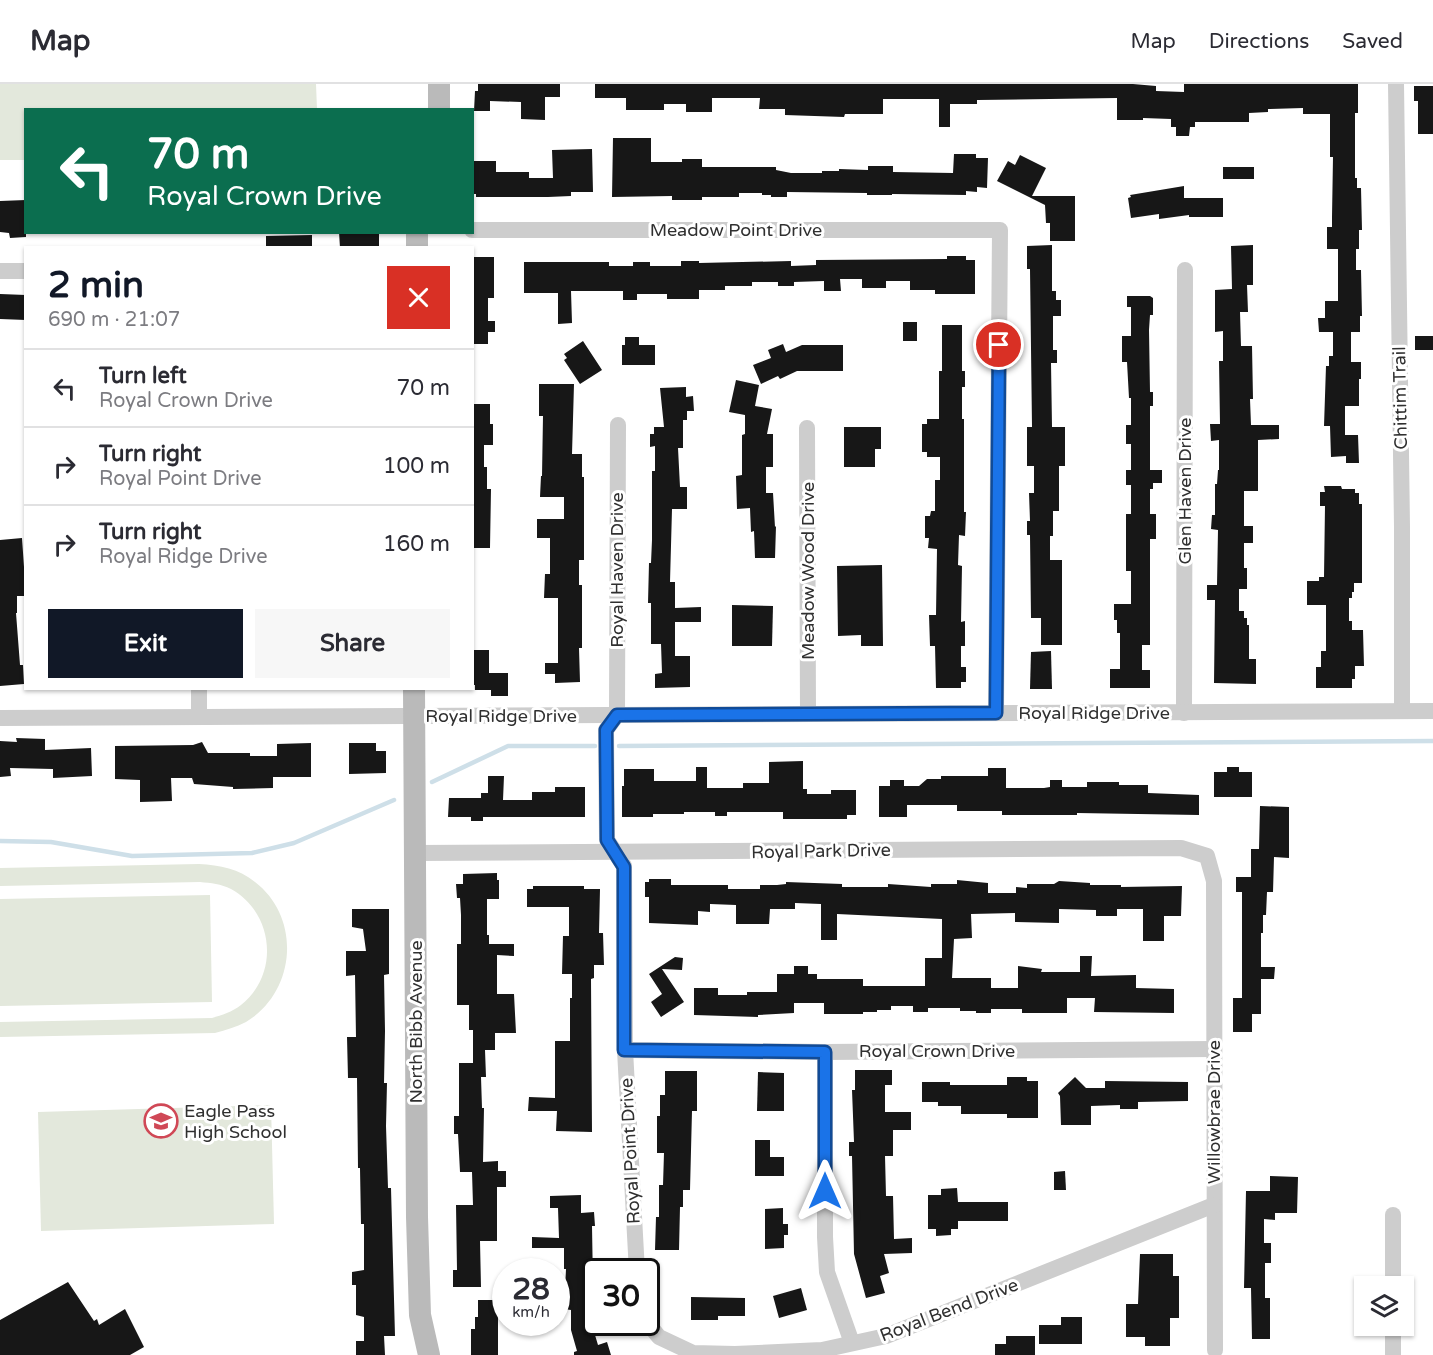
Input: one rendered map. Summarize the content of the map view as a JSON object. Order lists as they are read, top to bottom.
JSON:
{
  "streets": {
    "main road": ["North Bibb Avenue"],
    "street": [
      "Meadow Point Drive",
      "Chittim Trail",
      "Glen Haven Drive",
      "Royal Haven Drive",
      "Meadow Wood Drive",
      "Royal Ridge Drive",
      "Royal Park Drive",
      "Royal Crown Drive",
      "Willowbrae Drive",
      "Royal Point Drive",
      "Royal Bend Drive"
    ]
  },
  "crossings": [
    ["Meadow Point Drive", "Royal Ridge Drive"],
    ["Chittim Trail", "Royal Ridge Drive"],
    ["Glen Haven Drive", "Royal Ridge Drive"],
    ["Royal Haven Drive", "Royal Ridge Drive"],
    ["Royal Haven Drive", "Royal Point Drive"],
    ["Meadow Wood Drive", "Royal Ridge Drive"],
    ["Royal Ridge Drive", "North Bibb Avenue"],
    ["Royal Ridge Drive", "Royal Point Drive"],
    ["Royal Park Drive", "North Bibb Avenue"],
    ["Royal Park Drive", "Willowbrae Drive"],
    ["Royal Park Drive", "Royal Point Drive"],
    ["Royal Crown Drive", "Willowbrae Drive"],
    ["Royal Crown Drive", "Royal Point Drive"],
    ["Willowbrae Drive", "Royal Bend Drive"]
  ],
  "places": {
    "school or university": ["Eagle Pass High School"]
  },
  "page": {
    "header": "Map",
    "nav": ["Map", "Directions", "Saved"],
    "turn": ["70 m", "Royal Crown Drive"],
    "heading": ["2 min", "690 m · 21:07"],
    "list": [
      {
        "name": "Turn left",
        "note": "Royal Crown Drive",
        "value": "70 m"
      },
      {
        "name": "Turn right",
        "note": "Royal Point Drive",
        "value": "100 m"
      },
      {
        "name": "Turn right",
        "note": "Royal Ridge Drive",
        "value": "160 m"
      }
    ],
    "buttons": ["Exit", "Share"],
    "speed": "28 km/h",
    "limit": "30"
  }
}
